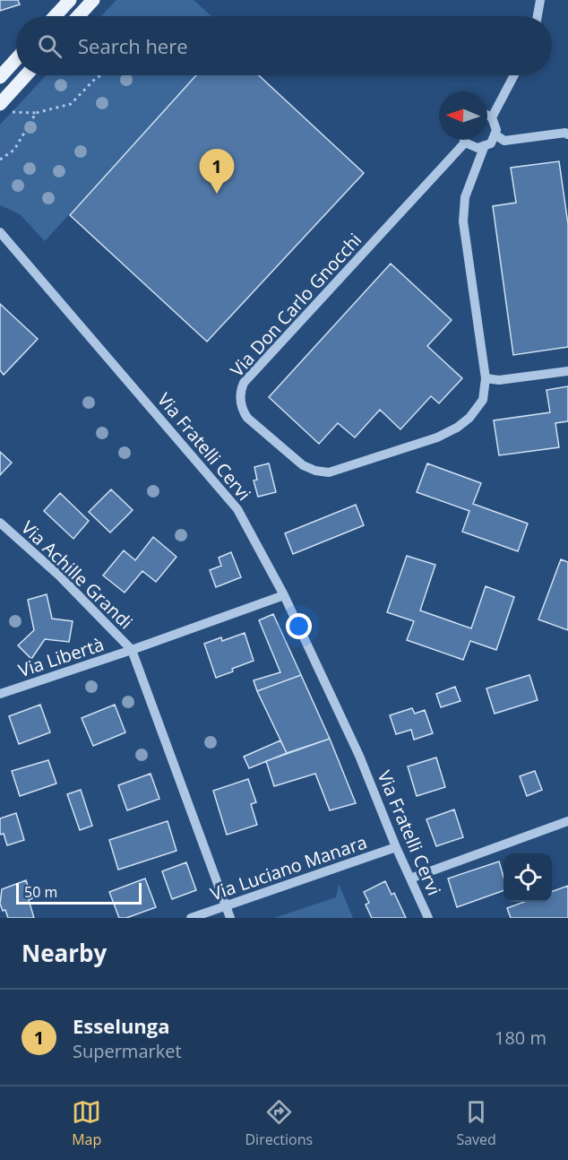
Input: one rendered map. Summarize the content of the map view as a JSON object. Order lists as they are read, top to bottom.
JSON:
{
  "streets": {
    "street": [
      "Via Don Carlo Gnocchi",
      "Via Fratelli Cervi",
      "Via Achille Grandi",
      "Via Libertà",
      "Via Luciano Manara"
    ]
  },
  "crossings": [
    ["Via Fratelli Cervi", "Via Libertà"],
    ["Via Fratelli Cervi", "Via Luciano Manara"],
    ["Via Achille Grandi", "Via Libertà"]
  ],
  "scale_bar": "50 m",
  "north": "left",
  "page": {
    "search": "Search here",
    "pins": "1",
    "scale": "50 m",
    "heading": "Nearby",
    "list": [
      {
        "mark": "1",
        "name": "Esselunga",
        "note": "Supermarket",
        "value": "180 m"
      }
    ],
    "nav": ["Map", "Directions", "Saved"]
  }
}
